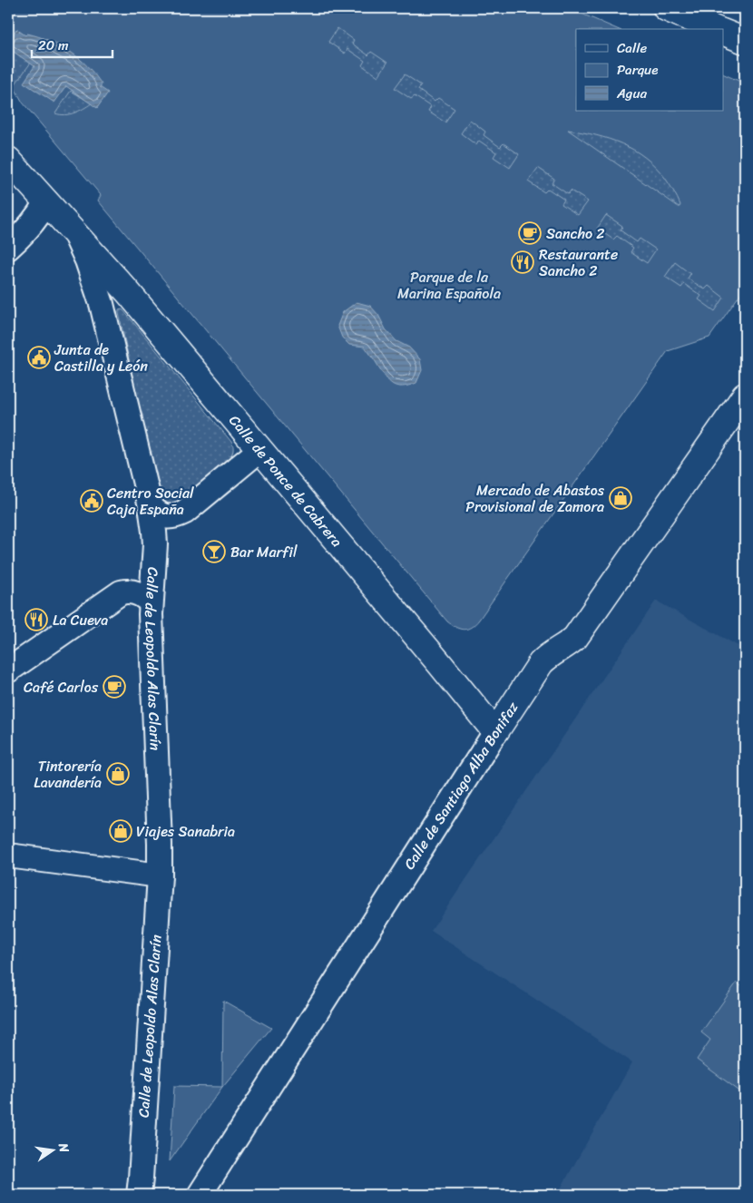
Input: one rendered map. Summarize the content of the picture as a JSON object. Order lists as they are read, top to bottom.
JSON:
{
  "streets": {
    "main road": ["Calle de Ponce de Cabrera", "Calle de Leopoldo Alas Clarín", "Calle de Santiago Alba Bonifaz"]
  },
  "crossings": [
    ["Calle de Ponce de Cabrera", "Calle de Leopoldo Alas Clarín"],
    ["Calle de Ponce de Cabrera", "Calle de Santiago Alba Bonifaz"]
  ],
  "parks": ["Parque de la Marina Española"],
  "places": {
    "cafe": ["Sancho 2", "Café Carlos"],
    "restaurant": ["Restaurante Sancho 2", "La Cueva"],
    "public building": ["Junta de Castilla y León", "Centro Social Caja España"],
    "shop": ["Mercado de Abastos Provisional de Zamora", "Tintorería Lavandería", "Viajes Sanabria"],
    "bar": ["Bar Marfil"]
  },
  "legend": ["Calle", "Parque", "Agua"],
  "scale_bar": "20 m",
  "north": "right"
}
